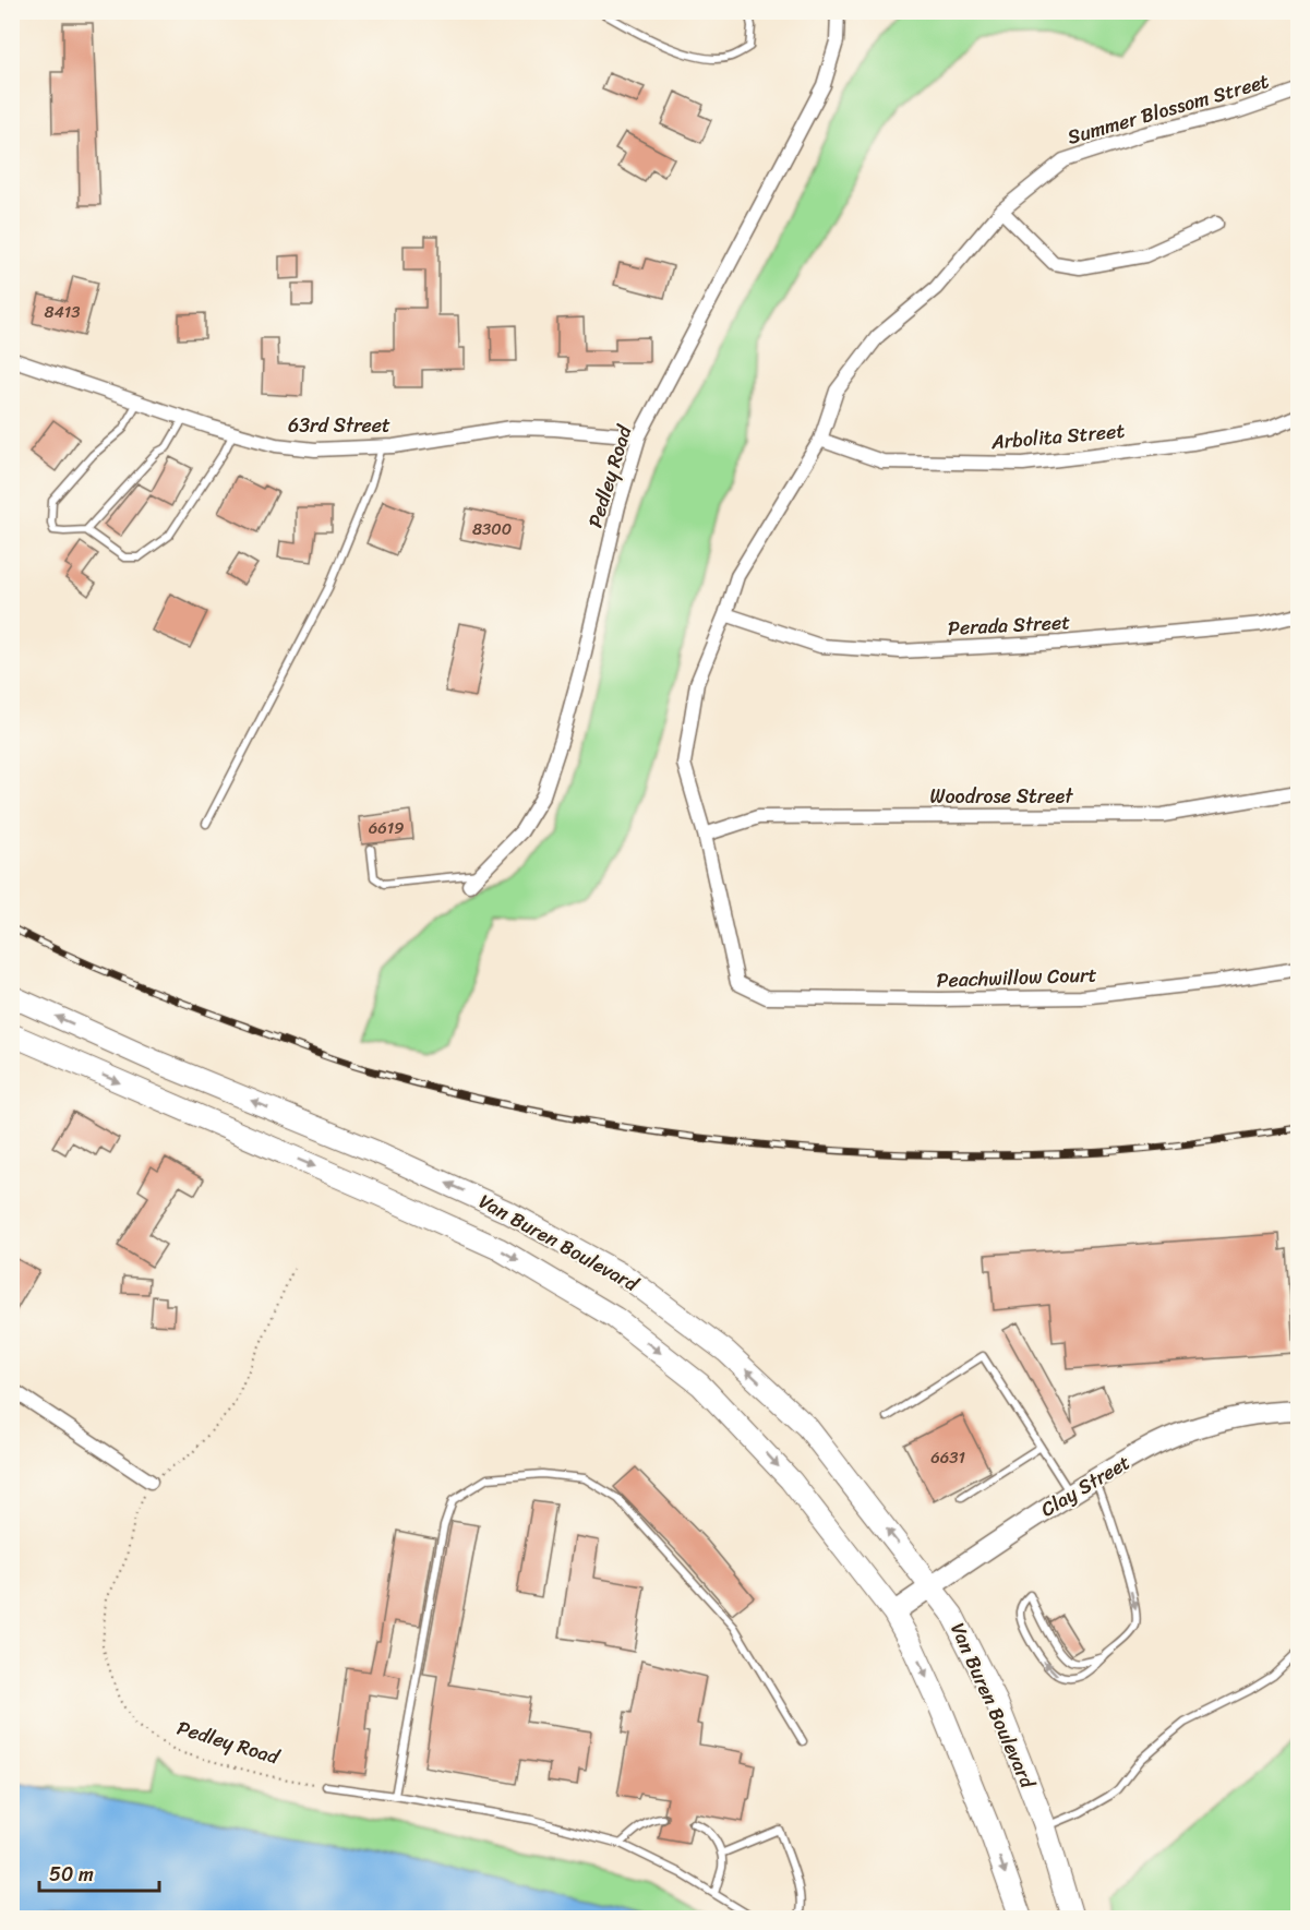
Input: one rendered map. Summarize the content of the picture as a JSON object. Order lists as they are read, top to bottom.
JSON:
{
  "streets": {
    "main road": ["Van Buren Boulevard", "Clay Street"],
    "street": [
      "Summer Blossom Street",
      "63rd Street",
      "Arbolita Street",
      "Pedley Road",
      "Perada Street",
      "Woodrose Street",
      "Peachwillow Court"
    ]
  },
  "crossings": [
    ["Summer Blossom Street", "Arbolita Street"],
    ["Summer Blossom Street", "Perada Street"],
    ["Summer Blossom Street", "Woodrose Street"],
    ["Summer Blossom Street", "Peachwillow Court"],
    ["63rd Street", "Pedley Road"],
    ["Van Buren Boulevard", "Clay Street"]
  ],
  "house_numbers": [
    "8413",
    "8300",
    "6619",
    "6631"
  ],
  "scale_bar": "50 m"
}
